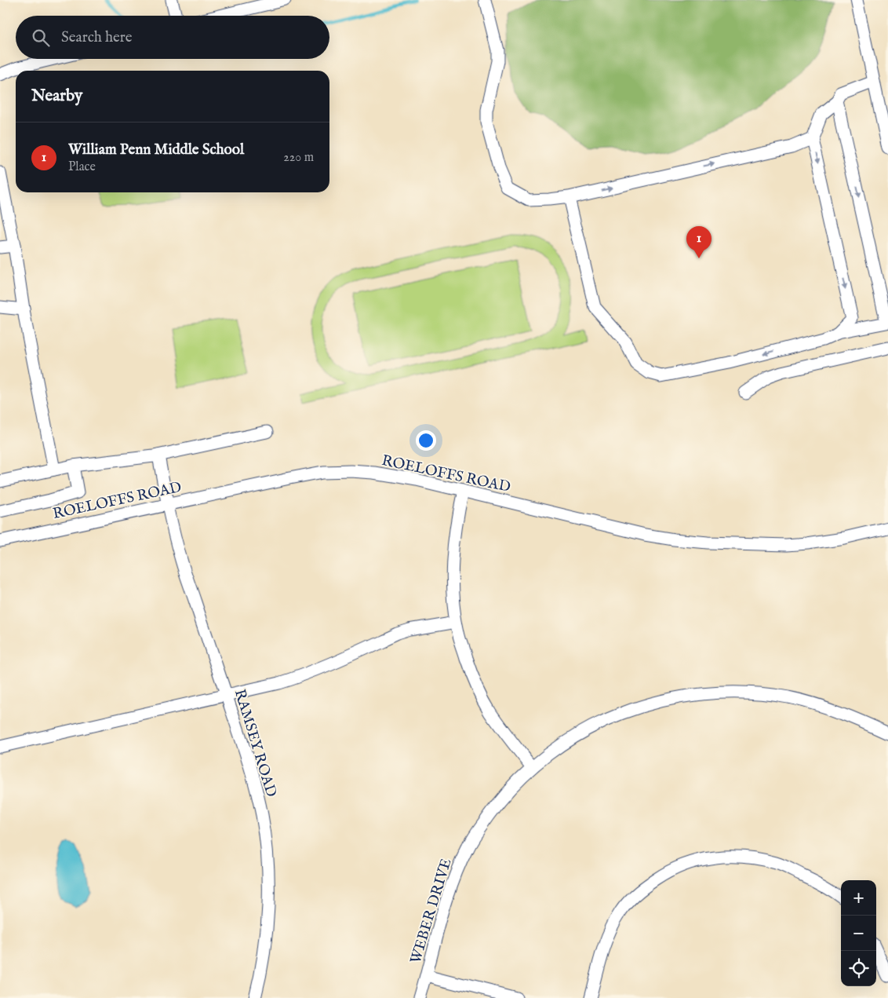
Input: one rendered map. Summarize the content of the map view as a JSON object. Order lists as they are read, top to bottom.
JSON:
{
  "streets": {
    "street": ["ROELOFFS ROAD", "RAMSEY ROAD", "WEBER DRIVE"]
  },
  "crossings": [
    ["ROELOFFS ROAD", "RAMSEY ROAD"]
  ],
  "page": {
    "search": "Search here",
    "heading": "Nearby",
    "list": [
      {
        "mark": "1",
        "name": "William Penn Middle School",
        "note": "Place",
        "value": "220 m"
      }
    ],
    "pins": "1",
    "map_buttons": ["+", "−"]
  }
}
